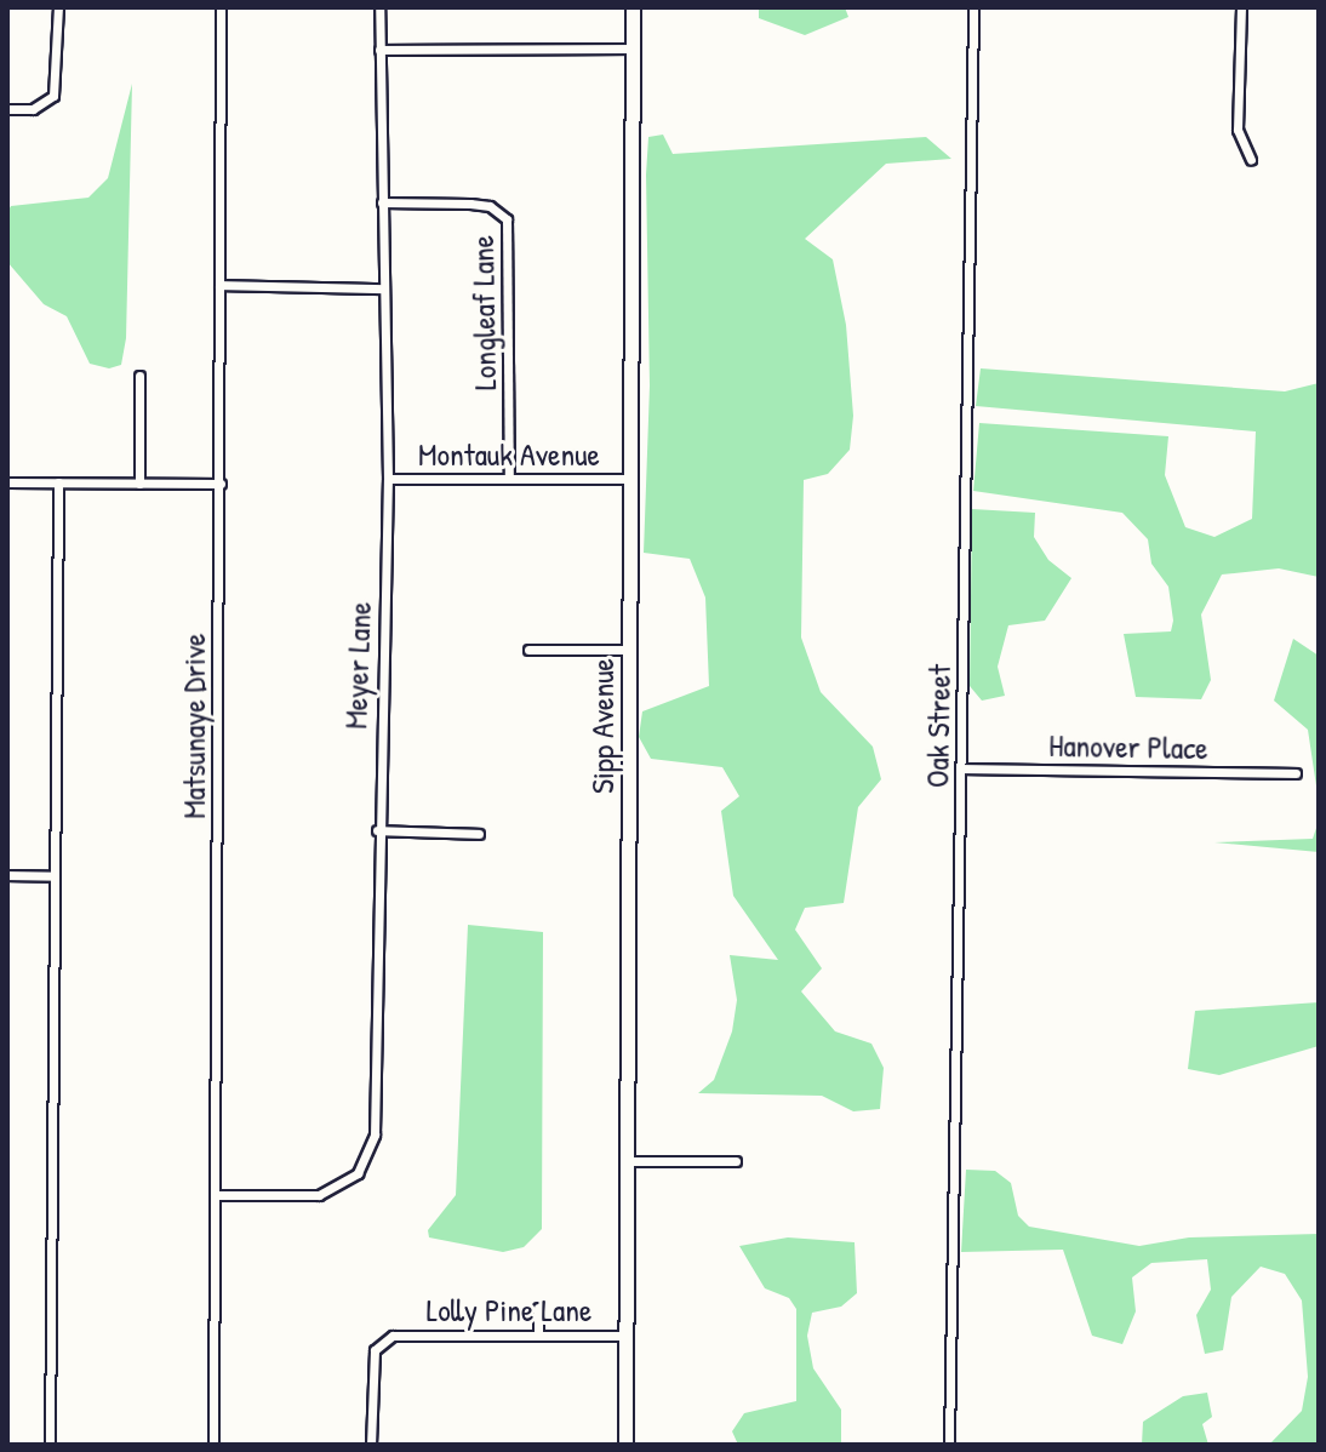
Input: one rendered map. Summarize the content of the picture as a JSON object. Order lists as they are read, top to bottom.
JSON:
{
  "streets": {
    "street": [
      "Longleaf Lane",
      "Montauk Avenue",
      "Meyer Lane",
      "Matsunaye Drive",
      "Sipp Avenue",
      "Oak Street",
      "Hanover Place",
      "Lolly Pine Lane"
    ]
  },
  "crossings": [
    ["Longleaf Lane", "Montauk Avenue"],
    ["Longleaf Lane", "Meyer Lane"],
    ["Montauk Avenue", "Meyer Lane"],
    ["Montauk Avenue", "Sipp Avenue"],
    ["Meyer Lane", "Matsunaye Drive"],
    ["Sipp Avenue", "Lolly Pine Lane"],
    ["Oak Street", "Hanover Place"]
  ]
}
